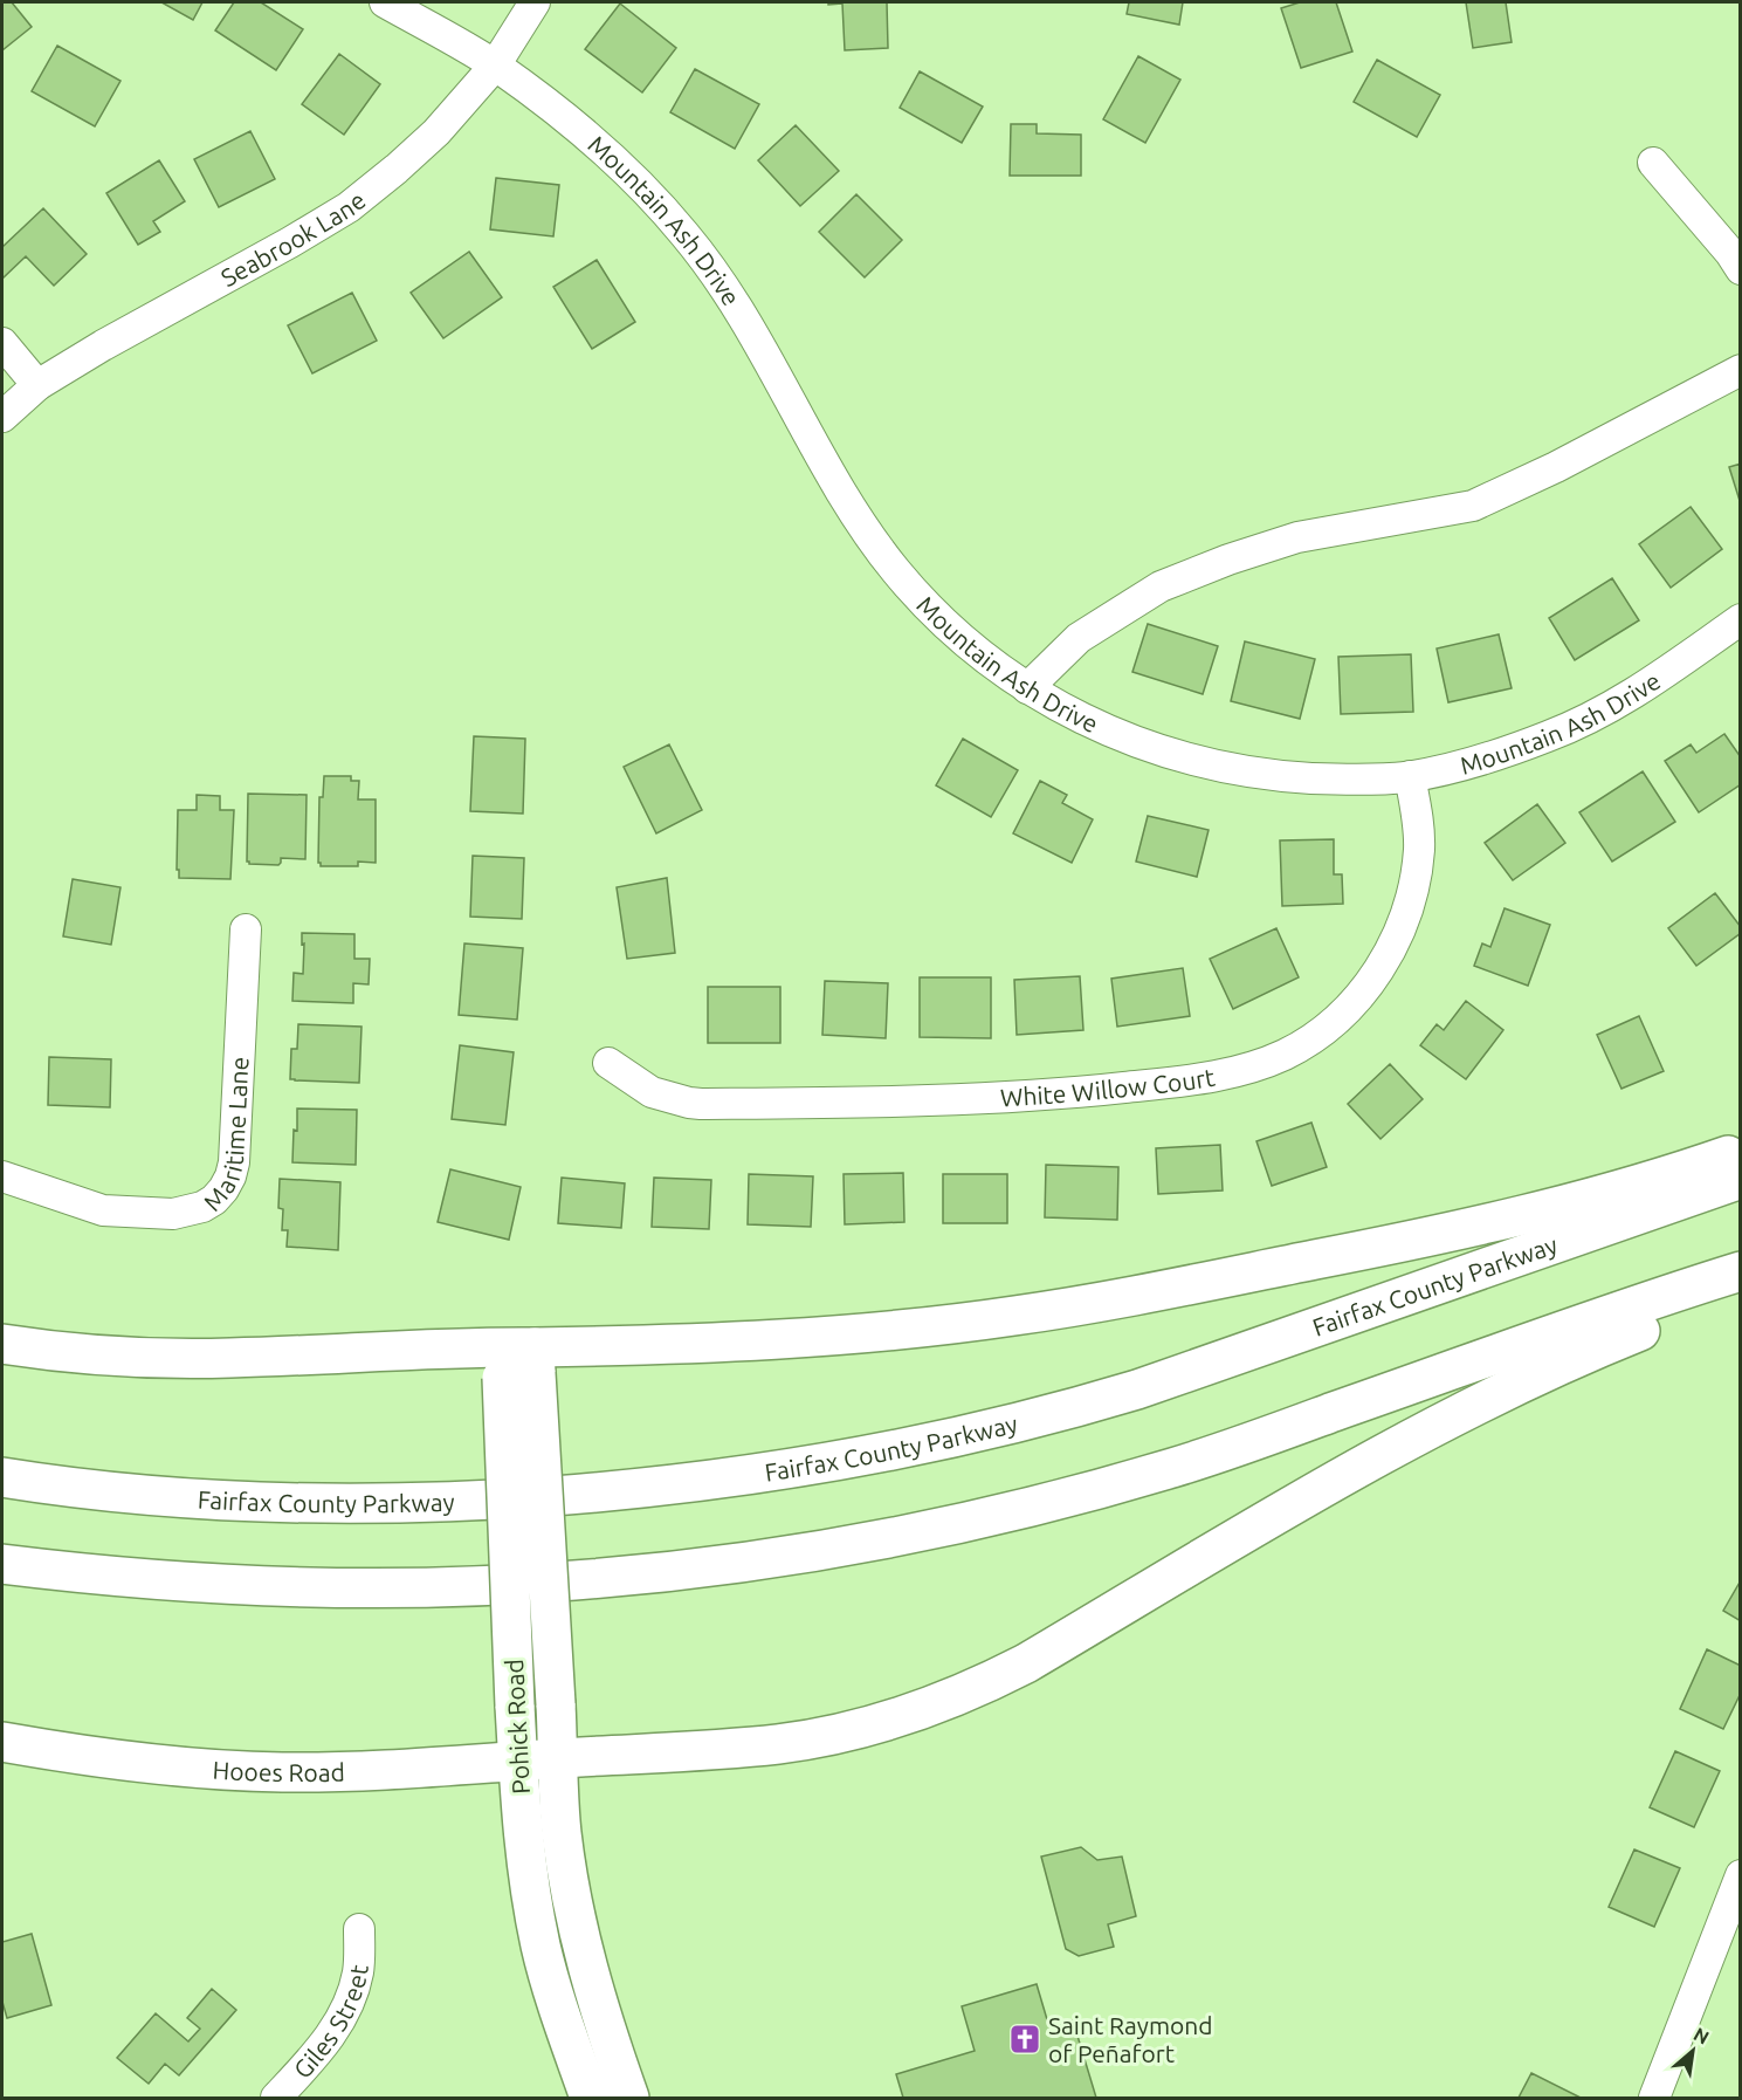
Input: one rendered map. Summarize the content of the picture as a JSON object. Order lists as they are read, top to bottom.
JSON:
{
  "streets": {
    "main road": ["Fairfax County Parkway", "Pohick Road", "Hooes Road"],
    "street": [
      "Mountain Ash Drive",
      "Seabrook Lane",
      "White Willow Court",
      "Maritime Lane",
      "Giles Street"
    ]
  },
  "crossings": [
    ["Mountain Ash Drive", "Seabrook Lane"],
    ["Mountain Ash Drive", "White Willow Court"],
    ["Pohick Road", "Hooes Road"]
  ],
  "places": {
    "church": ["Saint Raymond of Peñafort"]
  },
  "north": "top right"
}
